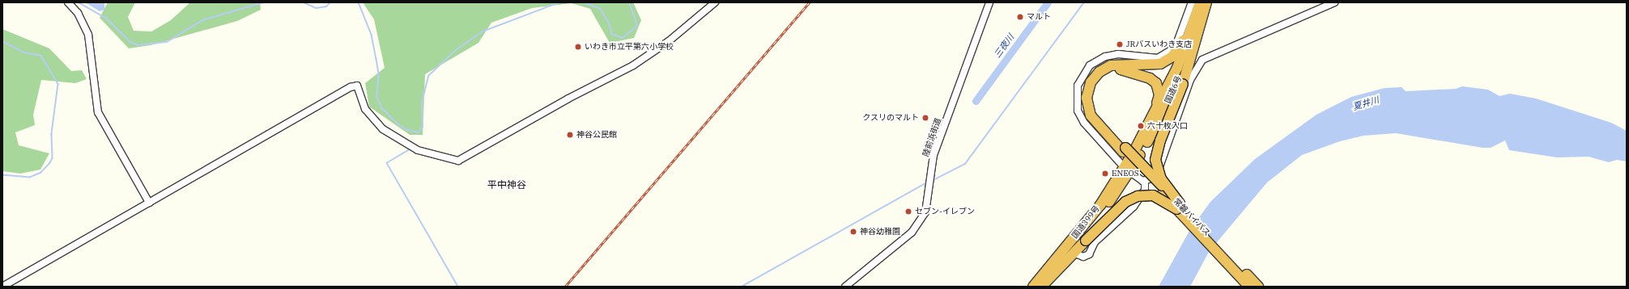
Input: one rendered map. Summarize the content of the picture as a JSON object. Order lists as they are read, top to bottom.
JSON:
{
  "streets": {
    "highway": ["国道6号", "常磐バイパス", "国道399号"],
    "street": ["陸前浜街道"]
  },
  "crossings": [
    ["国道6号", "常磐バイパス"],
    ["国道6号", "国道399号"]
  ],
  "districts": ["平中神谷"],
  "water": ["三夜川", "夏井川"],
  "places": [
    "マルト",
    "JRバスいわき支店",
    "いわき市立平第六小学校",
    "クスリのマルト",
    "六十枚入口",
    "神谷公民館",
    "ENEOS",
    "セブン-イレブン",
    "神谷幼稚園"
  ]
}
